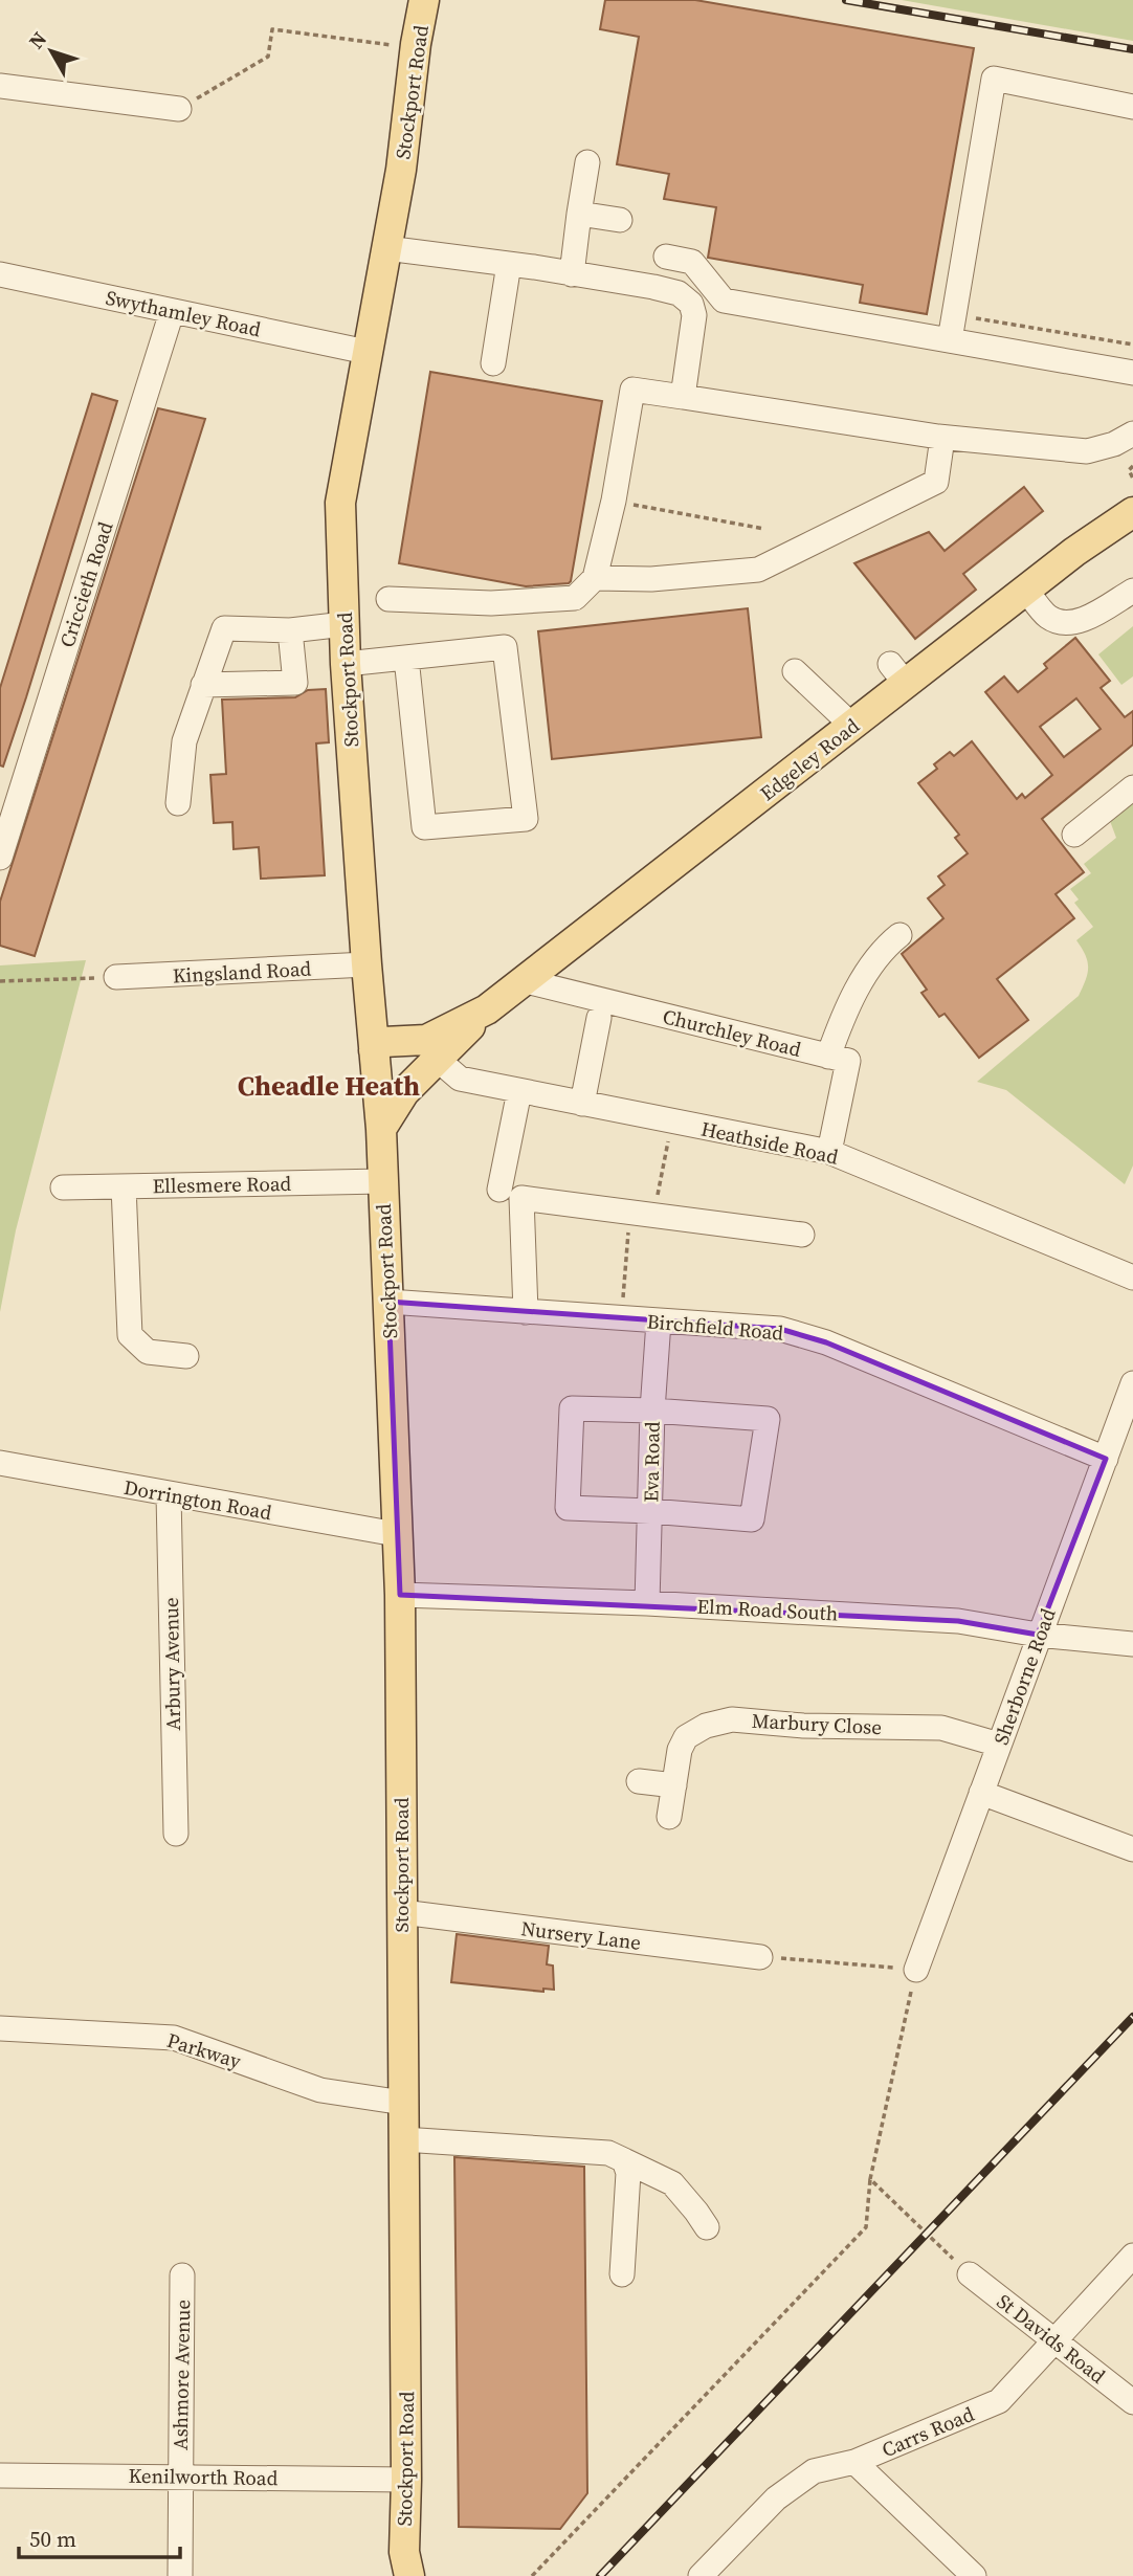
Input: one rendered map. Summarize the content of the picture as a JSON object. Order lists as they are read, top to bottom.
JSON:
{
  "streets": {
    "main road": ["Stockport Road", "Edgeley Road"],
    "street": [
      "Swythamley Road",
      "Criccieth Road",
      "Kingsland Road",
      "Churchley Road",
      "Heathside Road",
      "Ellesmere Road",
      "Birchfield Road",
      "Eva Road",
      "Dorrington Road",
      "Elm Road South",
      "Arbury Avenue",
      "Sherborne Road",
      "Marbury Close",
      "Nursery Lane",
      "Parkway",
      "St Davids Road",
      "Ashmore Avenue",
      "Carrs Road",
      "Kenilworth Road"
    ]
  },
  "crossings": [
    ["Stockport Road", "Swythamley Road"],
    ["Stockport Road", "Edgeley Road"],
    ["Stockport Road", "Kingsland Road"],
    ["Stockport Road", "Ellesmere Road"],
    ["Stockport Road", "Birchfield Road"],
    ["Stockport Road", "Dorrington Road"],
    ["Stockport Road", "Elm Road South"],
    ["Stockport Road", "Nursery Lane"],
    ["Stockport Road", "Parkway"],
    ["Stockport Road", "Kenilworth Road"],
    ["Swythamley Road", "Criccieth Road"],
    ["Edgeley Road", "Churchley Road"],
    ["Edgeley Road", "Heathside Road"],
    ["Churchley Road", "Heathside Road"],
    ["Birchfield Road", "Eva Road"],
    ["Birchfield Road", "Sherborne Road"],
    ["Eva Road", "Elm Road South"],
    ["Dorrington Road", "Arbury Avenue"],
    ["Elm Road South", "Sherborne Road"],
    ["Sherborne Road", "Marbury Close"],
    ["St Davids Road", "Carrs Road"],
    ["Ashmore Avenue", "Kenilworth Road"]
  ],
  "districts": ["Cheadle Heath"],
  "scale_bar": "50 m",
  "north": "top left"
}
